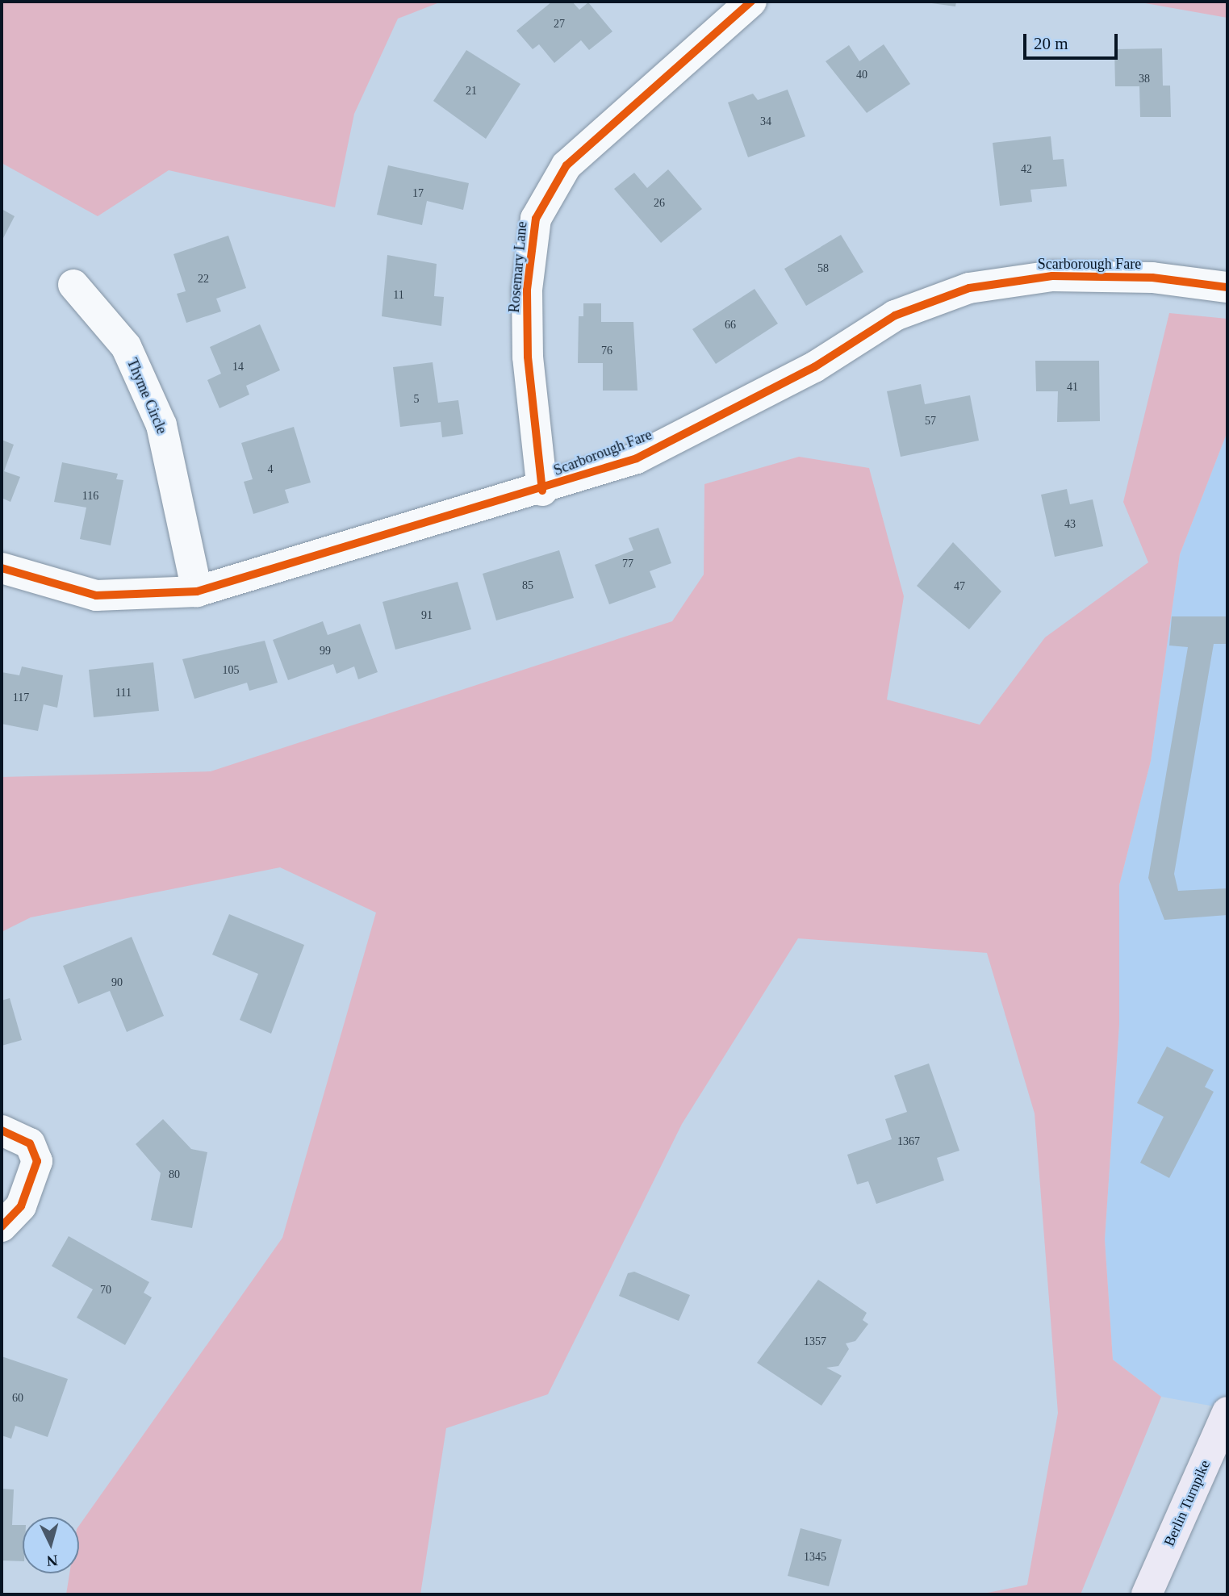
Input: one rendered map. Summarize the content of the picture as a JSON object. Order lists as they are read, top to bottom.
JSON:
{
  "streets": {
    "highway": ["Berlin Turnpike"],
    "street": ["Scarborough Fare", "Rosemary Lane", "Thyme Circle"]
  },
  "crossings": [
    ["Scarborough Fare", "Rosemary Lane"],
    ["Scarborough Fare", "Thyme Circle"]
  ],
  "house_numbers": [
    "27",
    "40",
    "38",
    "21",
    "34",
    "42",
    "17",
    "26",
    "58",
    "22",
    "11",
    "66",
    "76",
    "14",
    "41",
    "5",
    "57",
    "4",
    "116",
    "43",
    "77",
    "85",
    "47",
    "91",
    "99",
    "105",
    "111",
    "117",
    "90",
    "1367",
    "80",
    "70",
    "1357",
    "60",
    "1345"
  ],
  "scale_bar": "20 m",
  "north": "bottom"
}
